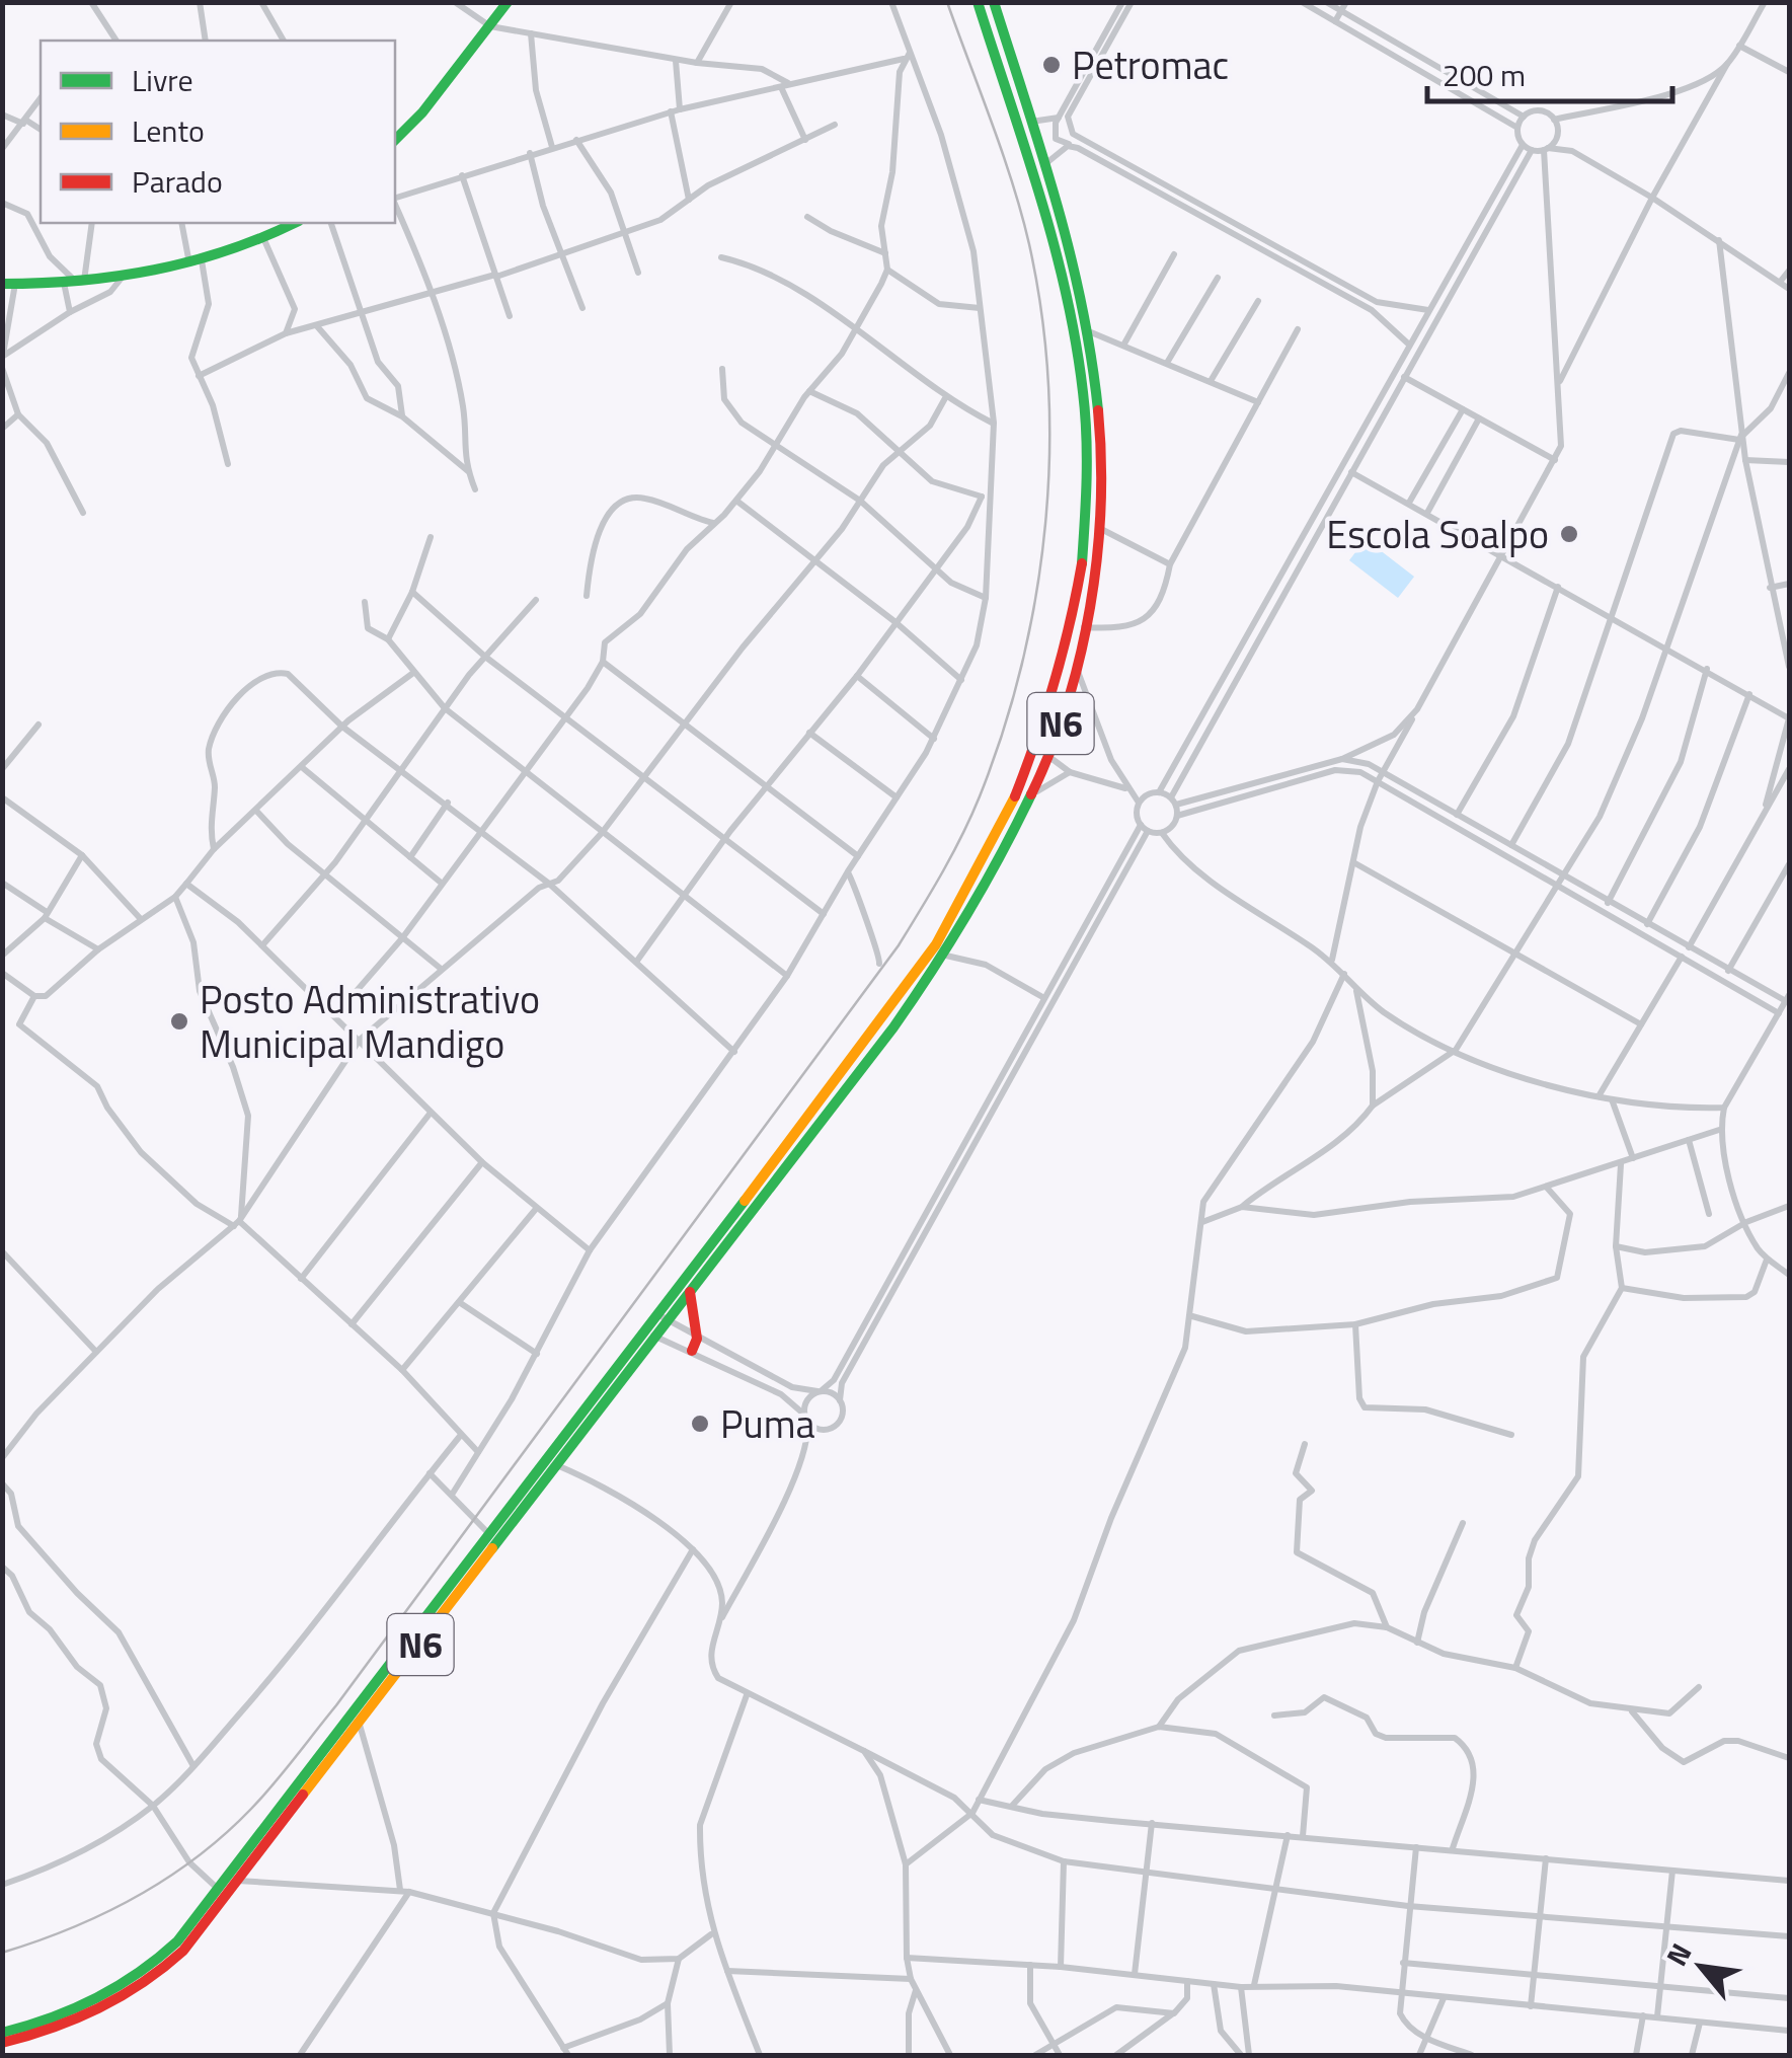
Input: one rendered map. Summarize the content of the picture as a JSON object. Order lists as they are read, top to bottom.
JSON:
{
  "streets": {
    "main road": ["N6"]
  },
  "places": [
    "Petromac",
    "Escola Soalpo",
    "Posto Administrativo Municipal Mandigo",
    "Puma"
  ],
  "legend": ["Livre", "Lento", "Parado"],
  "scale_bar": "200 m",
  "north": "top left"
}
